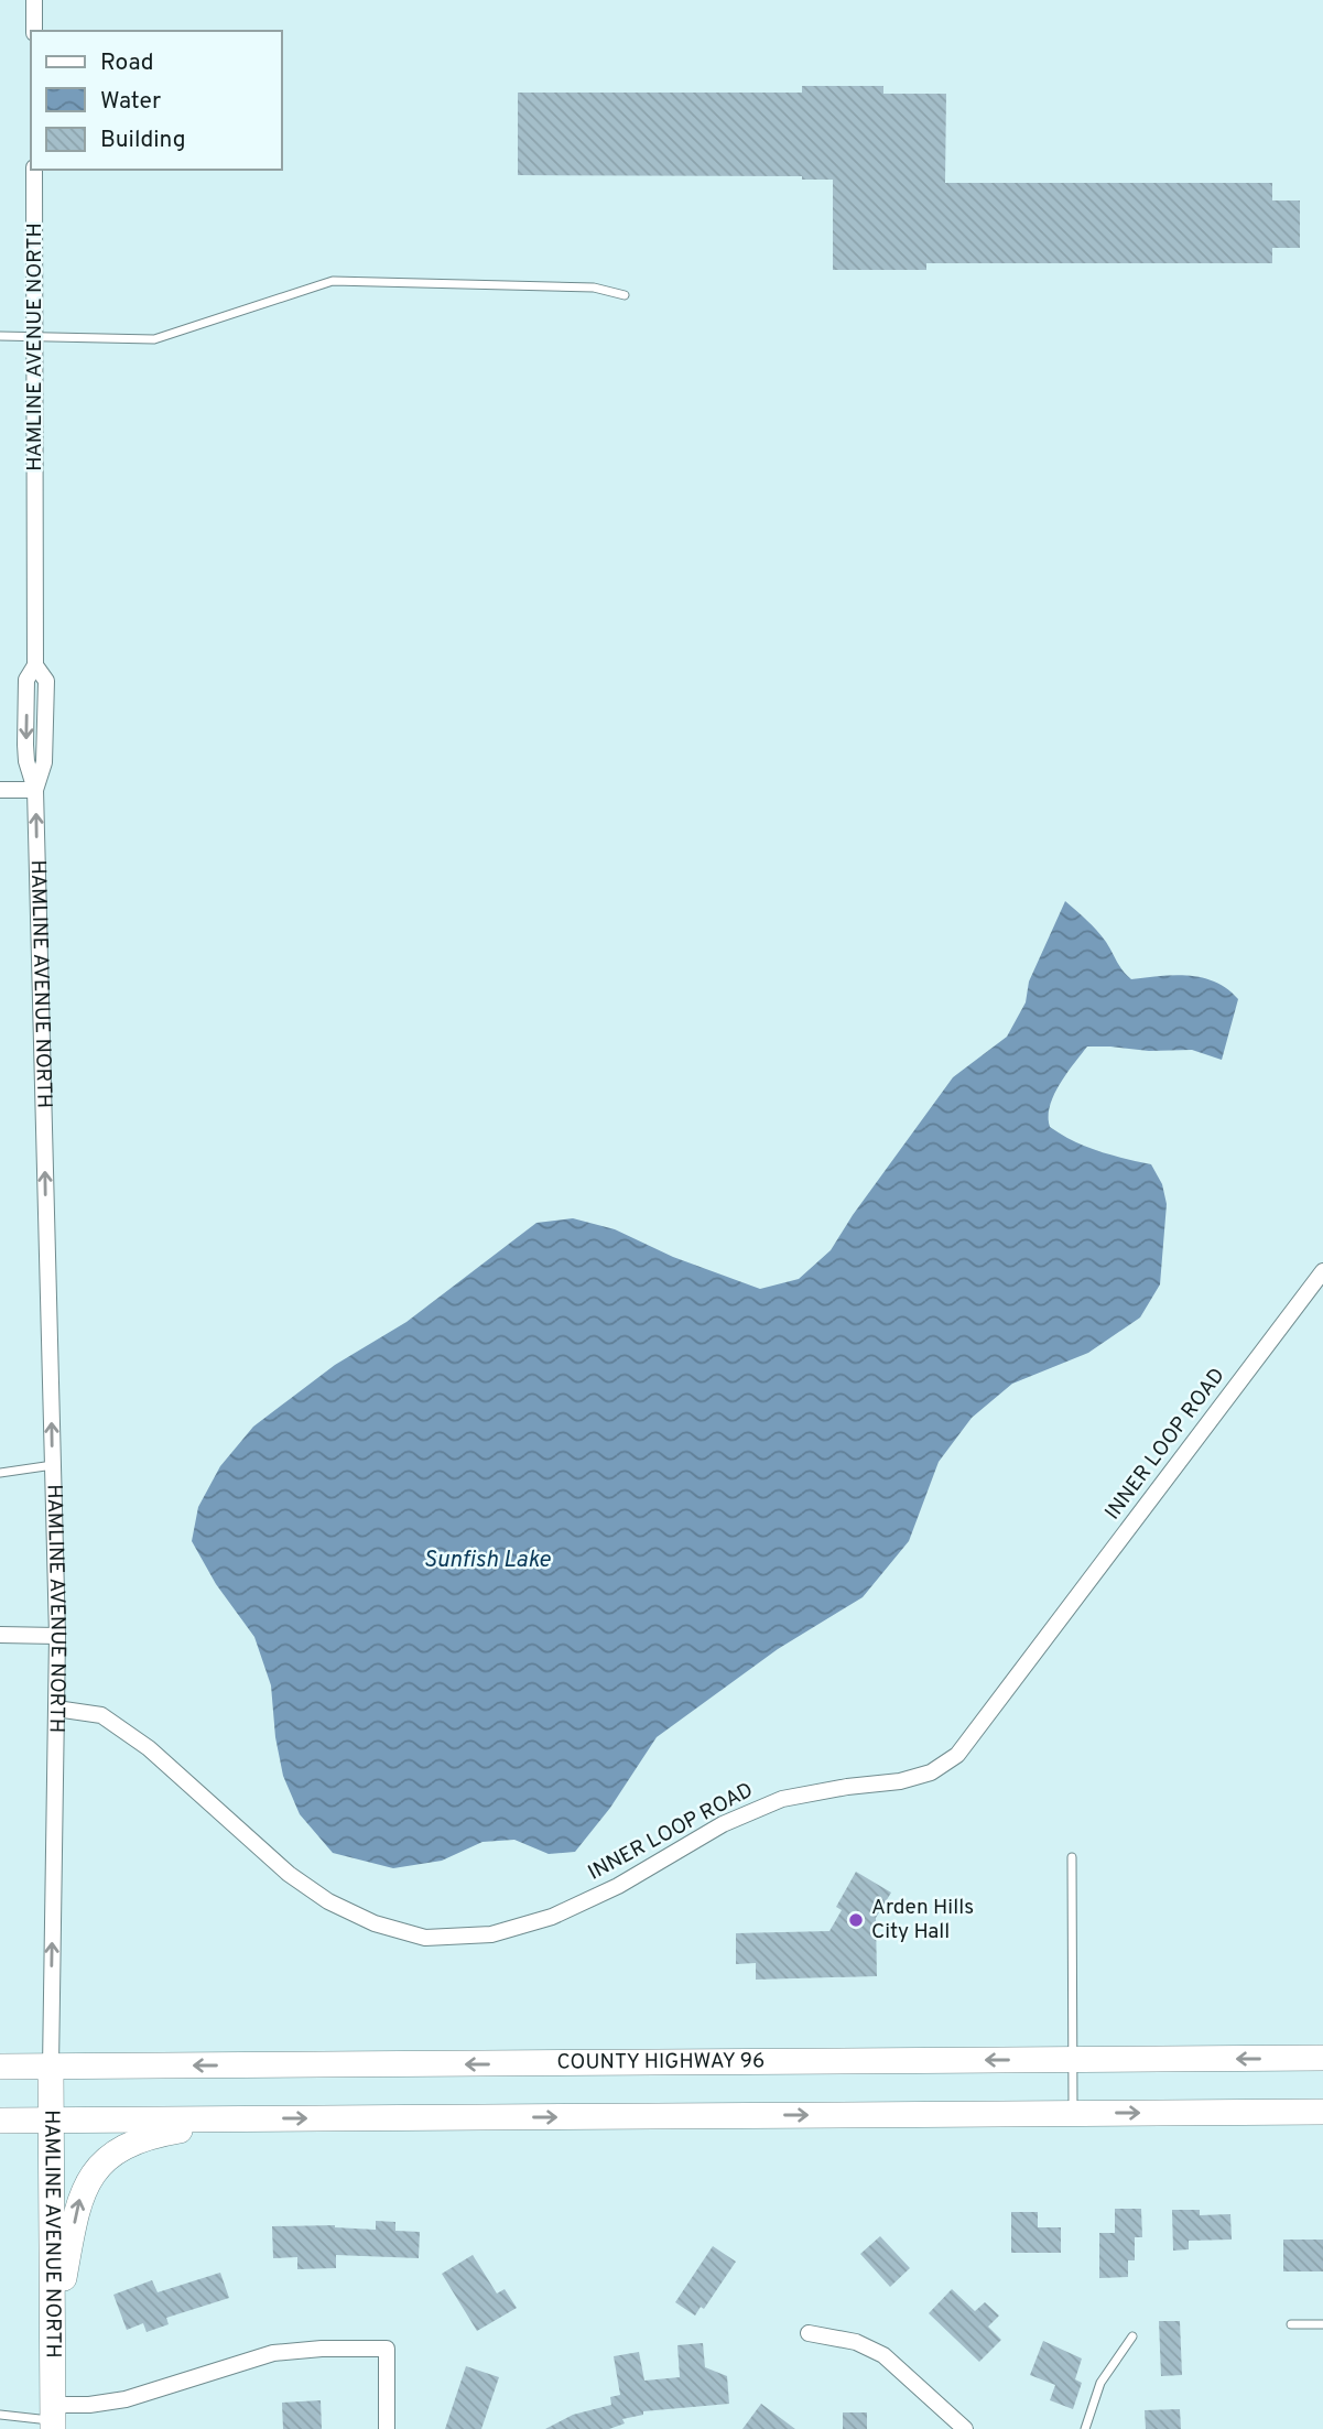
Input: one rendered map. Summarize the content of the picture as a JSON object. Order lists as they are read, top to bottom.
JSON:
{
  "streets": {
    "main road": ["HAMLINE AVENUE NORTH", "COUNTY HIGHWAY 96"],
    "street": ["INNER LOOP ROAD"]
  },
  "crossings": [
    ["HAMLINE AVENUE NORTH", "INNER LOOP ROAD"],
    ["HAMLINE AVENUE NORTH", "COUNTY HIGHWAY 96"]
  ],
  "one_way": ["HAMLINE AVENUE NORTH"],
  "water": ["Sunfish Lake"],
  "places": ["Arden Hills City Hall"],
  "legend": ["Road", "Water", "Building"]
}
